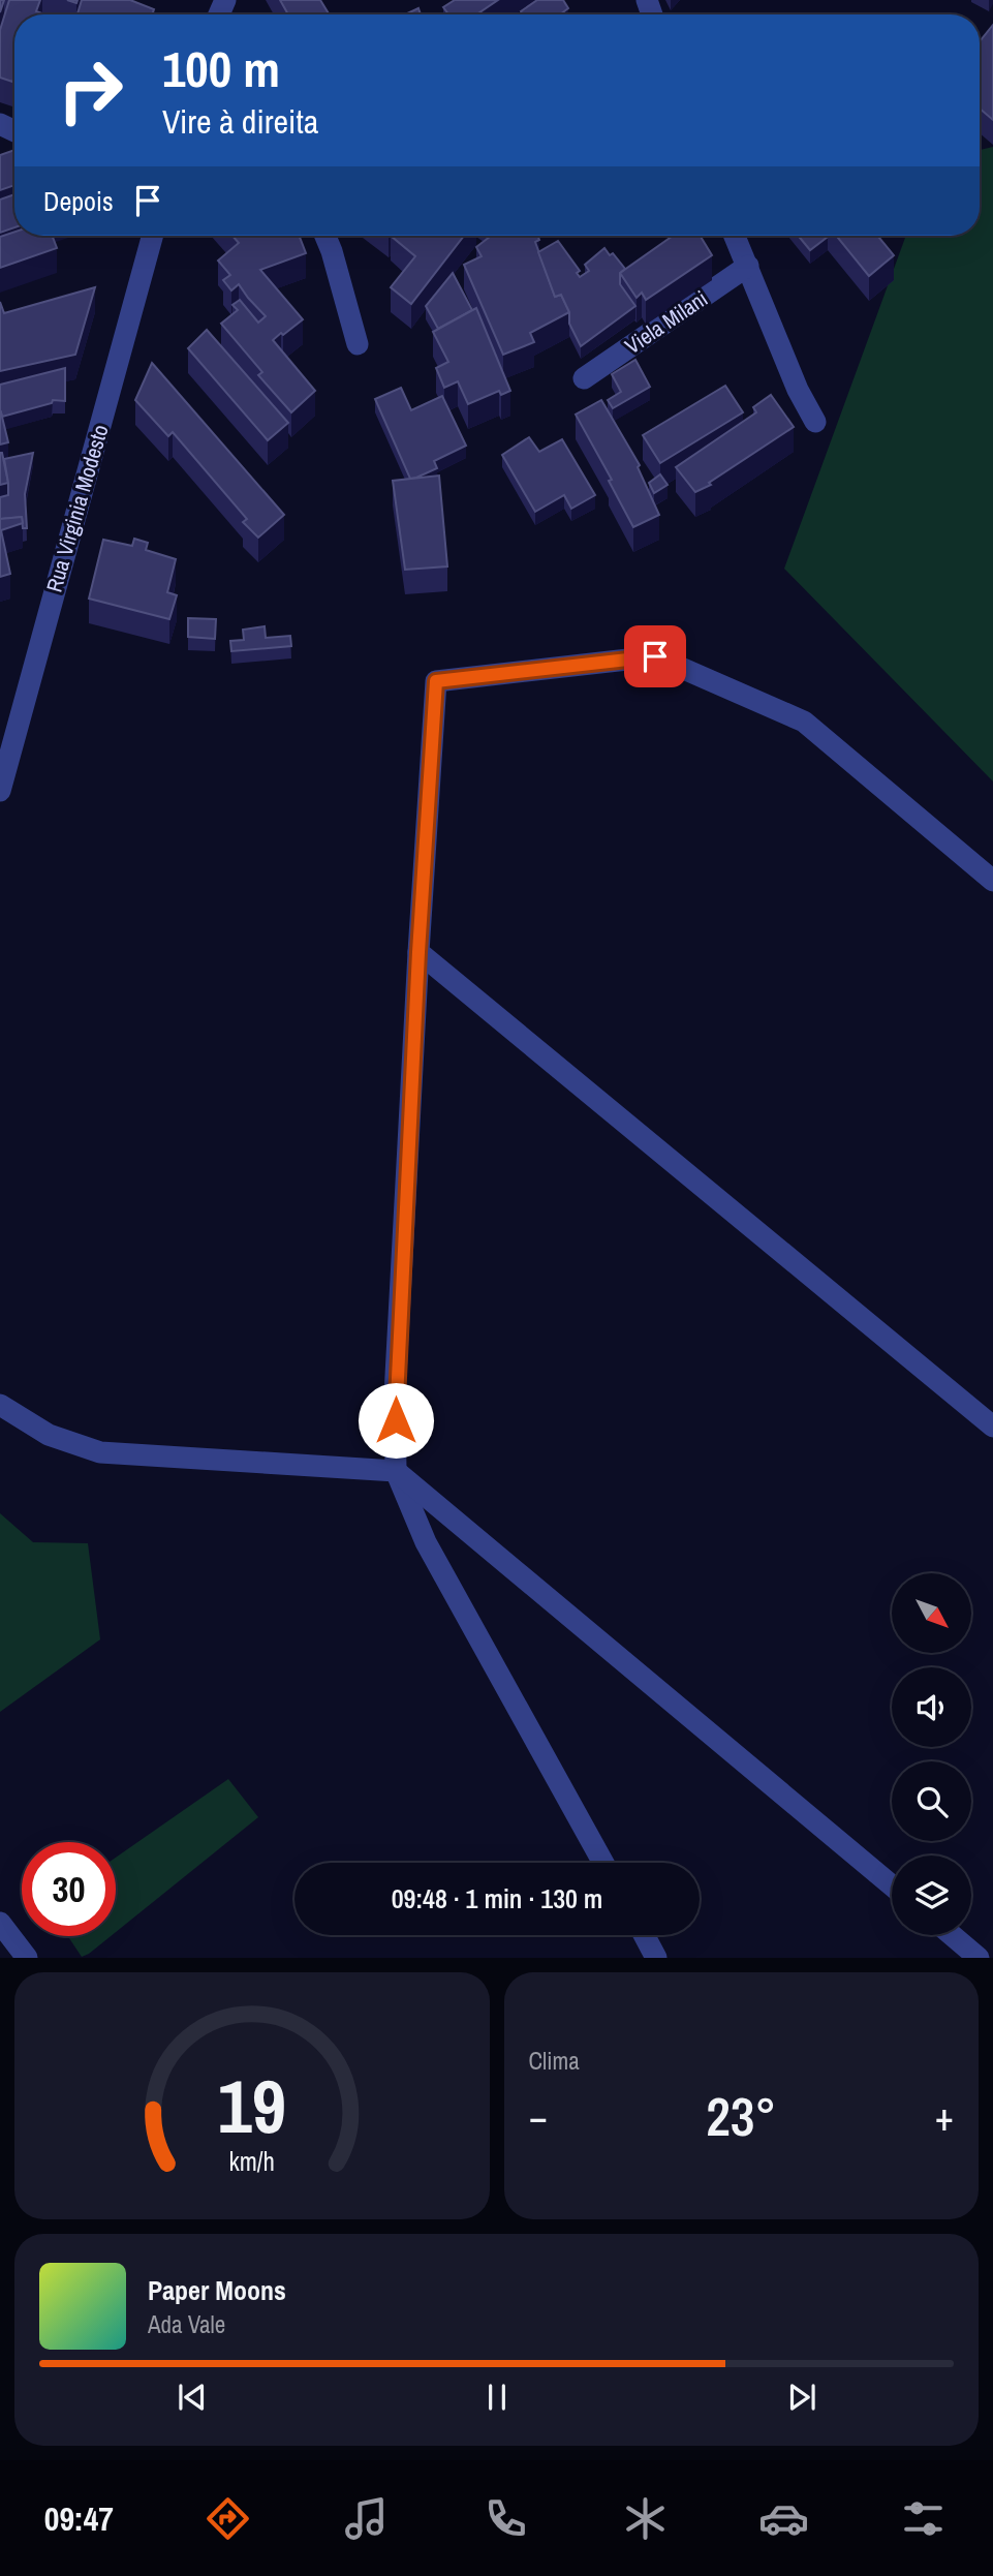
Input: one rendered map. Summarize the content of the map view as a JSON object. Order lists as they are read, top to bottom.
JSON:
{
  "streets": {
    "street": ["Viela Milani", "Rua Virginia Modesto"]
  },
  "north": "bottom right",
  "page": {
    "turn": ["100 m", "Vire à direita"],
    "then": "Depois",
    "limit": "30",
    "trip": "09:48 · 1 min · 130 m",
    "tile": "Clima",
    "heat": ["−", "23°", "+"],
    "song": ["Paper Moons", "Ada Vale"],
    "tabs": "09:47",
    "gauge": ["19", "km/h"]
  }
}
